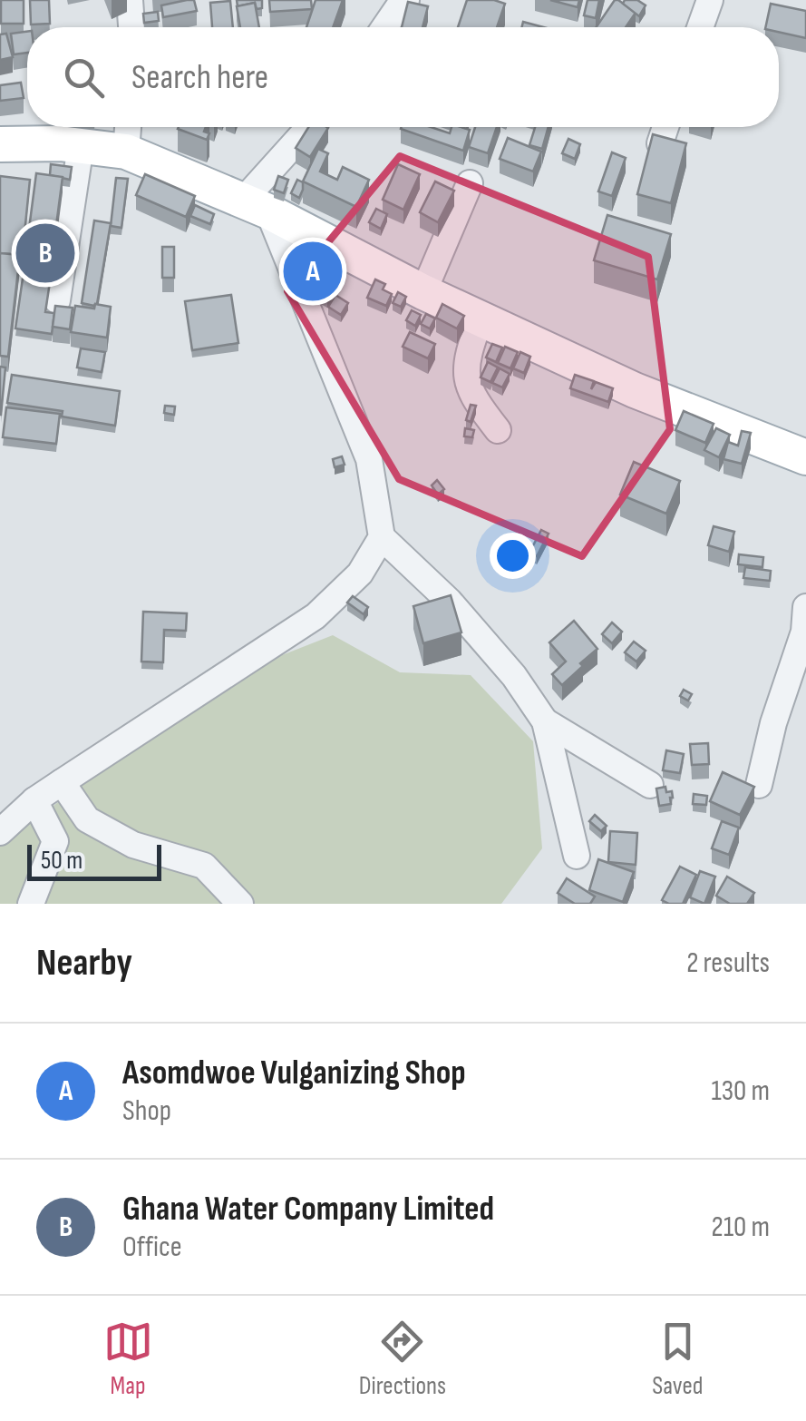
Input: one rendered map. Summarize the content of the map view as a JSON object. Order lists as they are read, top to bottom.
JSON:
{
  "scale_bar": "50 m",
  "page": {
    "search": "Search here",
    "pins": ["B", "A"],
    "scale": "50 m",
    "heading": ["Nearby", "2 results"],
    "list": [
      {
        "mark": "A",
        "name": "Asomdwoe Vulganizing Shop",
        "note": "Shop",
        "value": "130 m"
      },
      {
        "mark": "B",
        "name": "Ghana Water Company Limited",
        "note": "Office",
        "value": "210 m"
      }
    ],
    "nav": ["Map", "Directions", "Saved"]
  }
}
